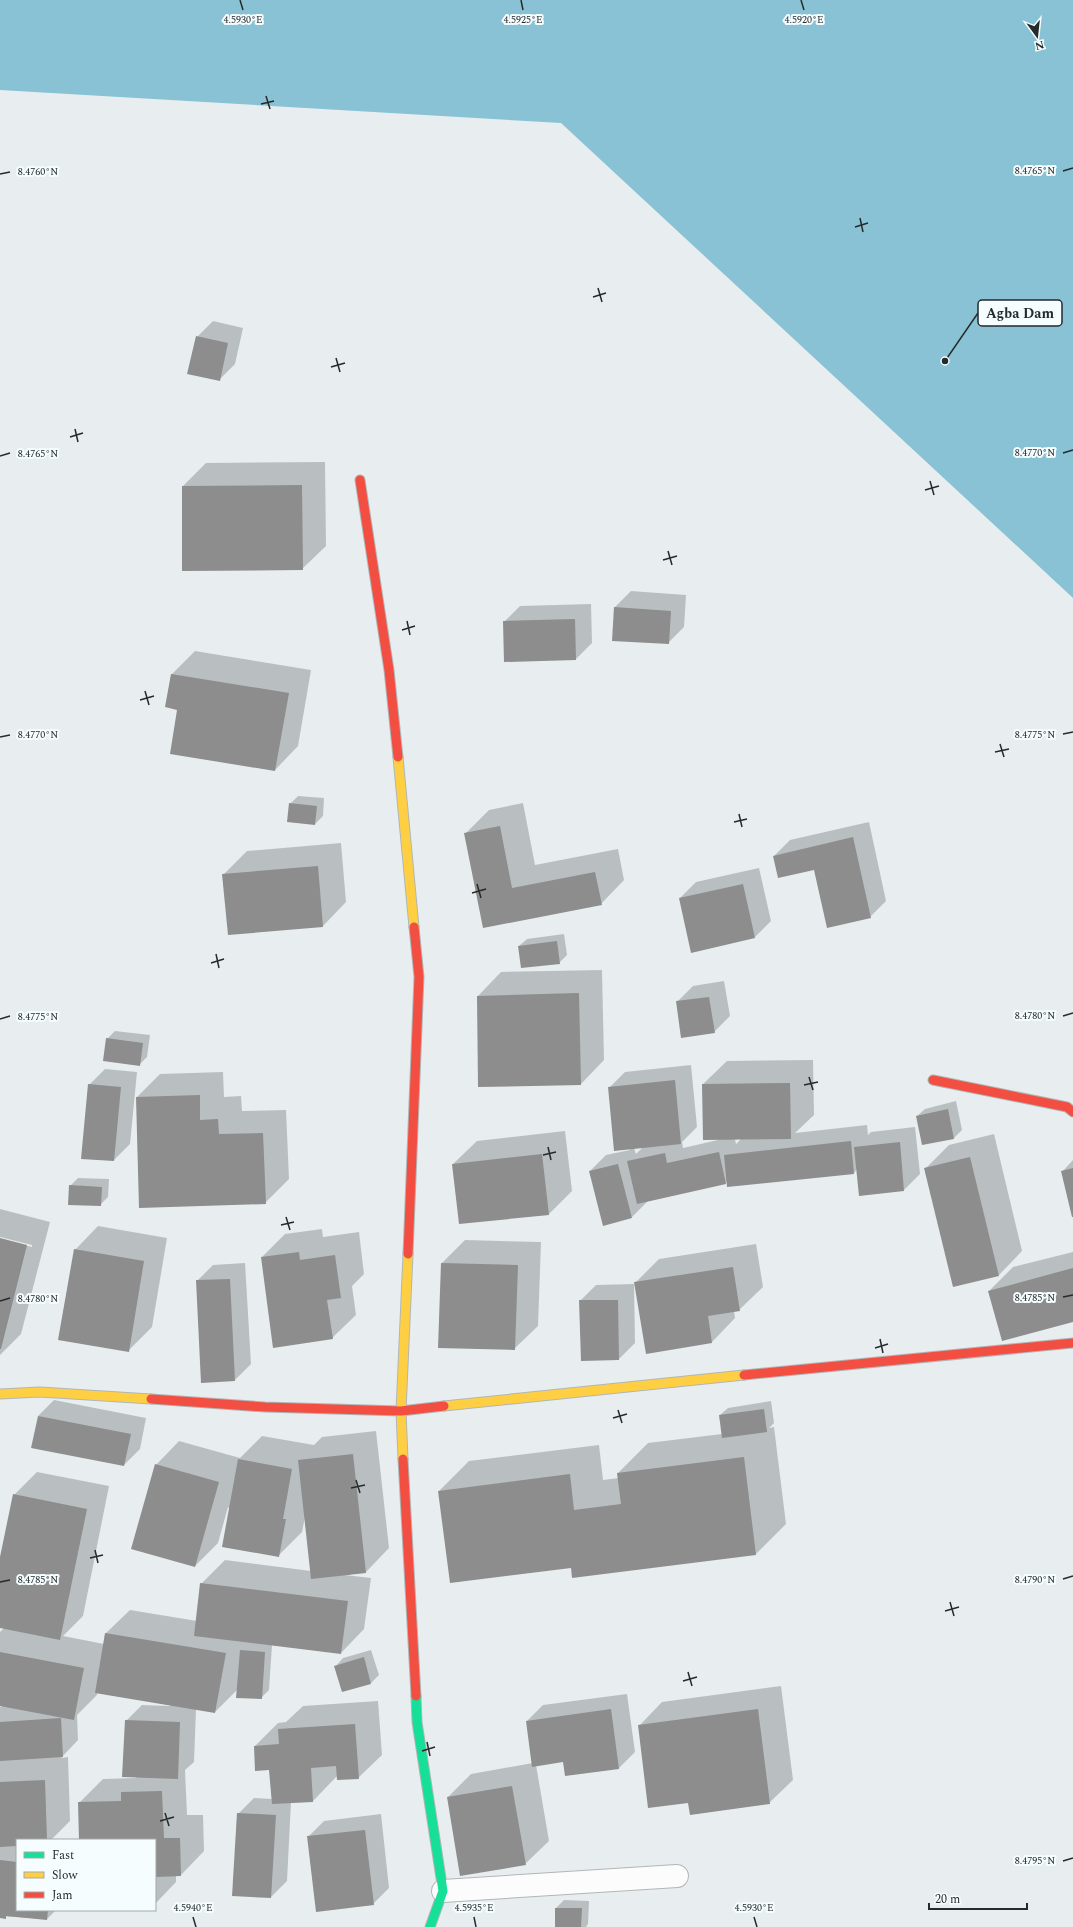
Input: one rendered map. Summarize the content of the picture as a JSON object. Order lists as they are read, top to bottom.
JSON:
{
  "places": ["Agba Dam"],
  "legend": ["Fast", "Slow", "Jam"],
  "scale_bar": "20 m",
  "north": "bottom",
  "coordinates": [
    "4.5930°E",
    "4.5925°E",
    "4.5920°E",
    "8.4765°N",
    "8.4760°N",
    "8.4770°N",
    "8.4775°N",
    "8.4780°N",
    "8.4785°N",
    "8.4790°N",
    "8.4795°N",
    "4.5940°E",
    "4.5935°E"
  ]
}
